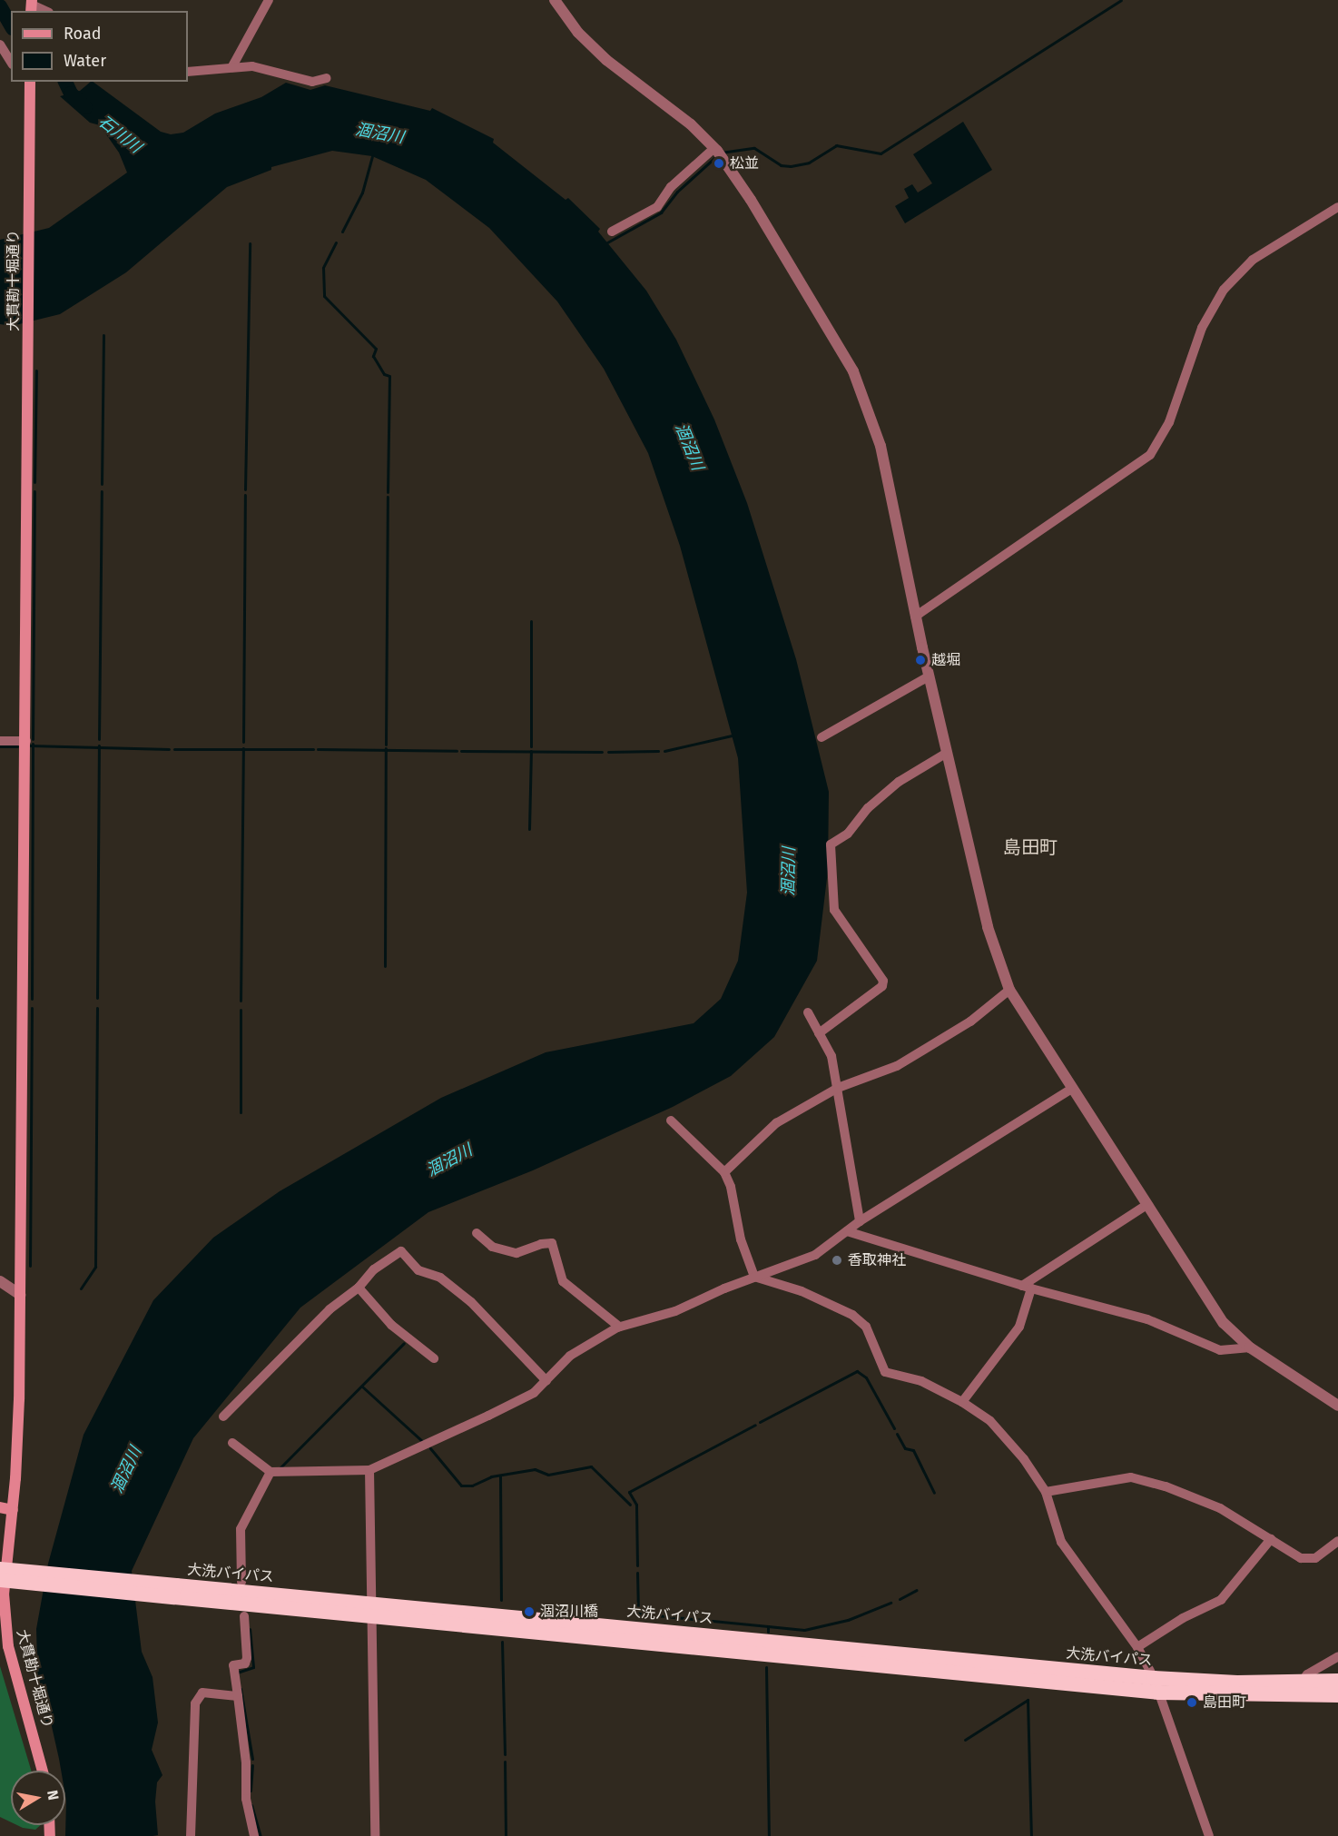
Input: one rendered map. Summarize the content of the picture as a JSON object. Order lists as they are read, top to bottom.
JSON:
{
  "streets": {
    "highway": ["大洗バイパス"],
    "main road": ["大貫勘十堀通り"]
  },
  "districts": ["島田町"],
  "water": ["涸沼川", "石川川"],
  "places": [
    "松並",
    "越堀",
    "香取神社",
    "涸沼川橋",
    "島田町"
  ],
  "legend": ["Road", "Water"],
  "north": "right"
}
